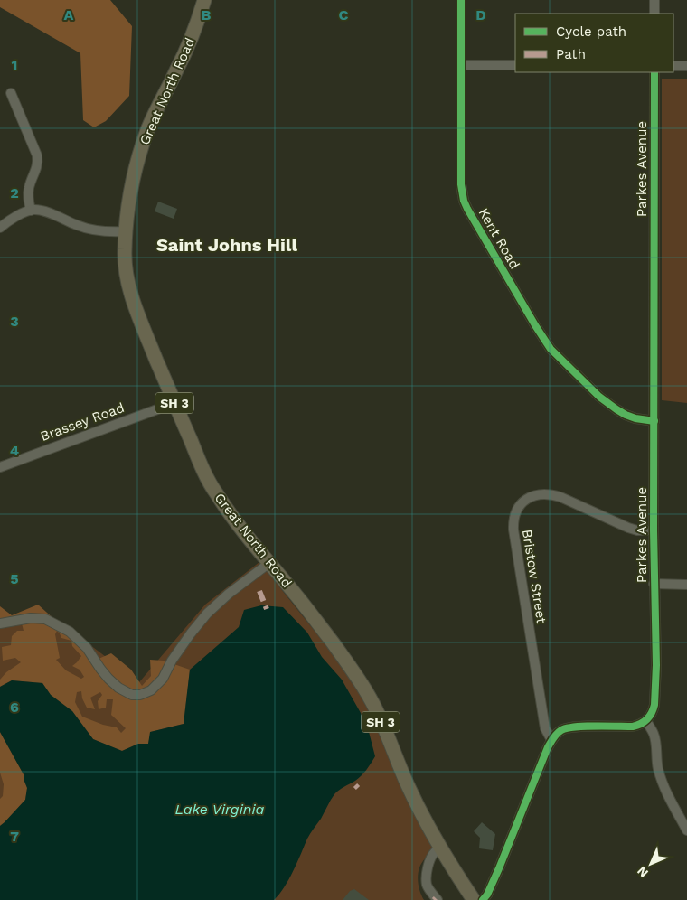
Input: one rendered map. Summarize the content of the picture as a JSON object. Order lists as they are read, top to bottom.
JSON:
{
  "streets": {
    "highway": ["Great North Road", "SH 3"],
    "street": [
      "Parkes Avenue",
      "Kent Road",
      "Brassey Road",
      "Bristow Street"
    ]
  },
  "crossings": [
    ["Great North Road", "Brassey Road"],
    ["Parkes Avenue", "Kent Road"],
    ["Parkes Avenue", "Bristow Street"]
  ],
  "districts": ["Saint Johns Hill"],
  "water": ["Lake Virginia"],
  "legend": ["Cycle path", "Path"],
  "north": "bottom left",
  "grid": {
    "columns": [
      "A",
      "B",
      "C",
      "D"
    ],
    "rows": [
      "1",
      "2",
      "3",
      "4",
      "5",
      "6",
      "7"
    ]
  }
}
